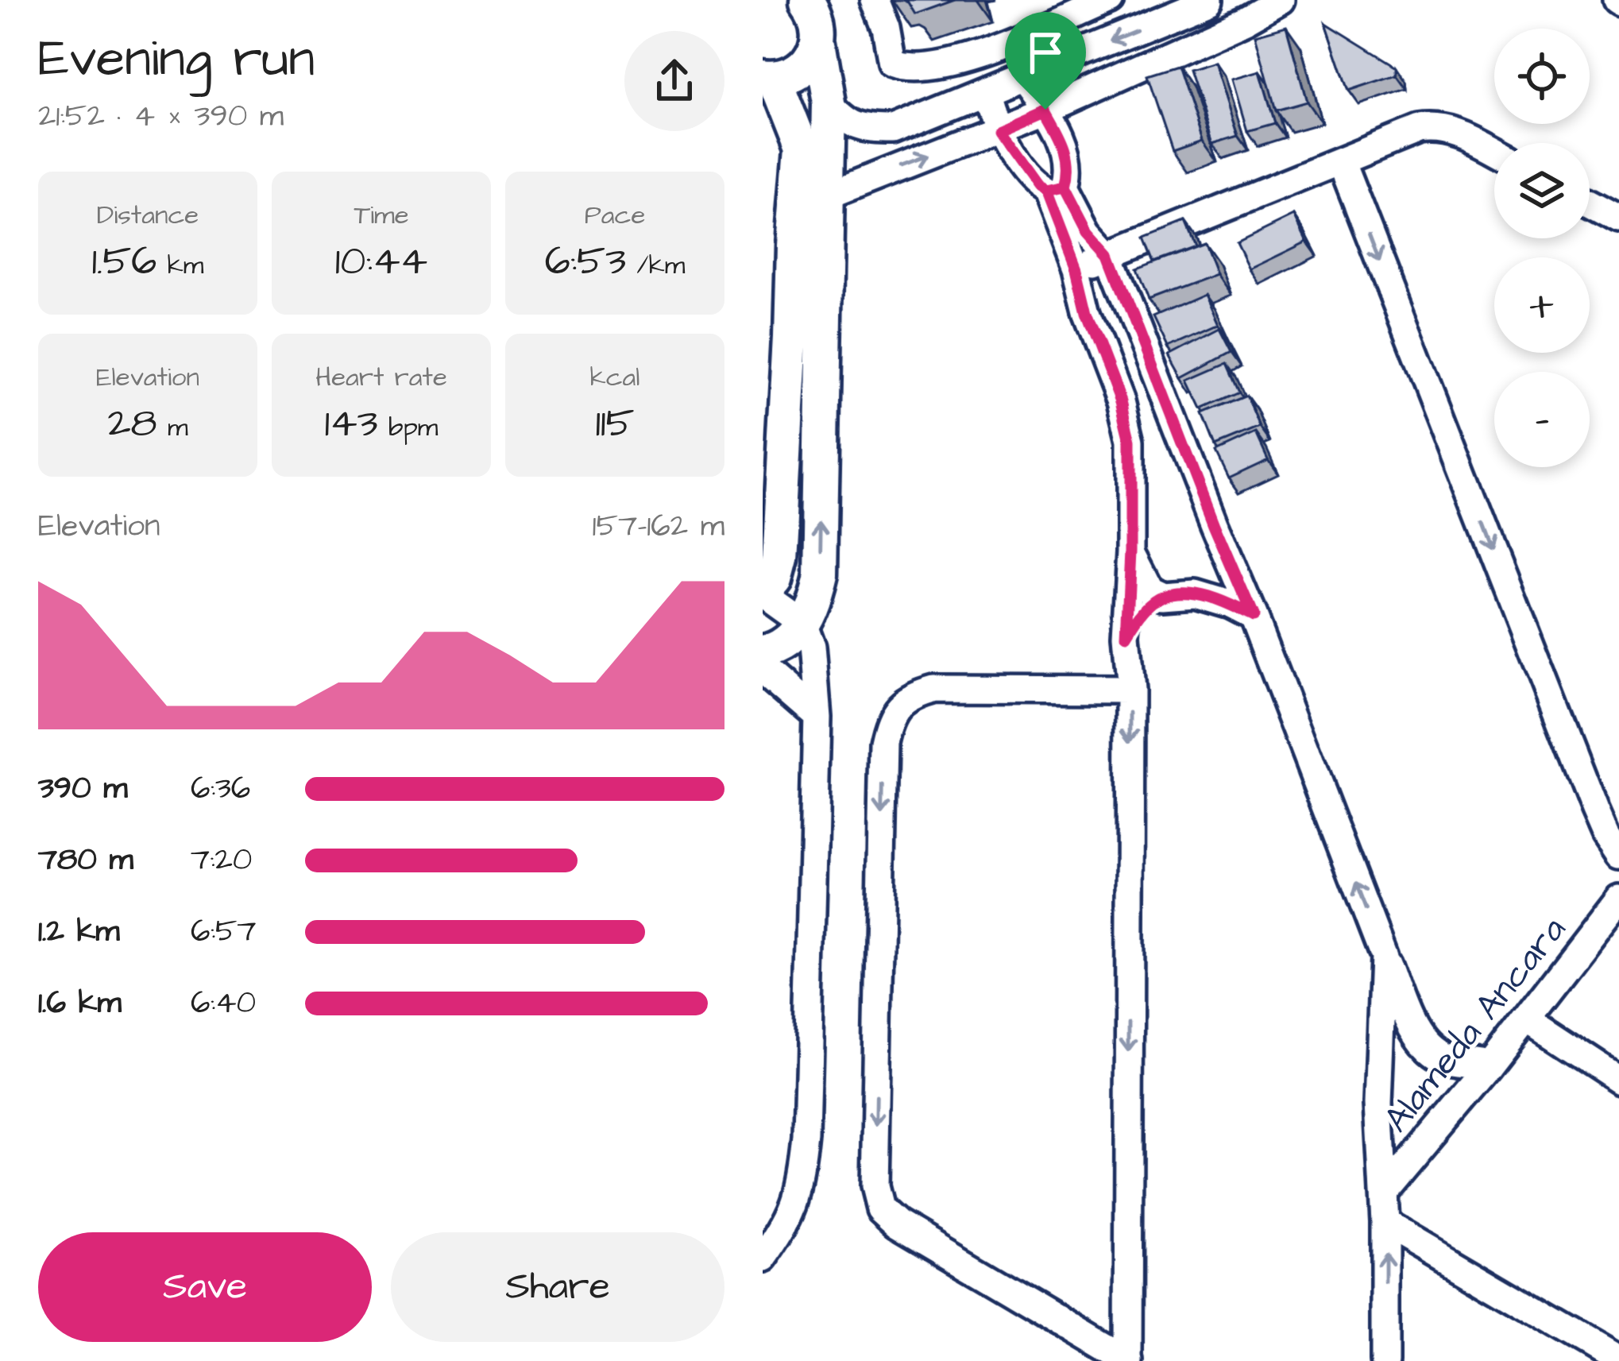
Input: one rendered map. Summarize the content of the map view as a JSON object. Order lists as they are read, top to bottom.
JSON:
{
  "streets": {
    "street": ["Alameda Ancara"]
  },
  "page": {
    "heading": ["Evening run", "21:52 · 4 × 390 m"],
    "map_buttons": ["+", "−"],
    "stats": [
      ["Distance", "1.56 km"],
      ["Time", "10:44"],
      ["Pace", "6:53 /km"],
      ["Elevation", "28 m"],
      ["Heart rate", "143 bpm"],
      ["kcal", "115"]
    ],
    "chart": ["Elevation", "157–162 m"],
    "list": [
      {
        "name": "390 m",
        "note": "6:36"
      },
      {
        "name": "780 m",
        "note": "7:20"
      },
      {
        "name": "1.2 km",
        "note": "6:57"
      },
      {
        "name": "1.6 km",
        "note": "6:40"
      }
    ],
    "buttons": ["Save", "Share"]
  }
}
